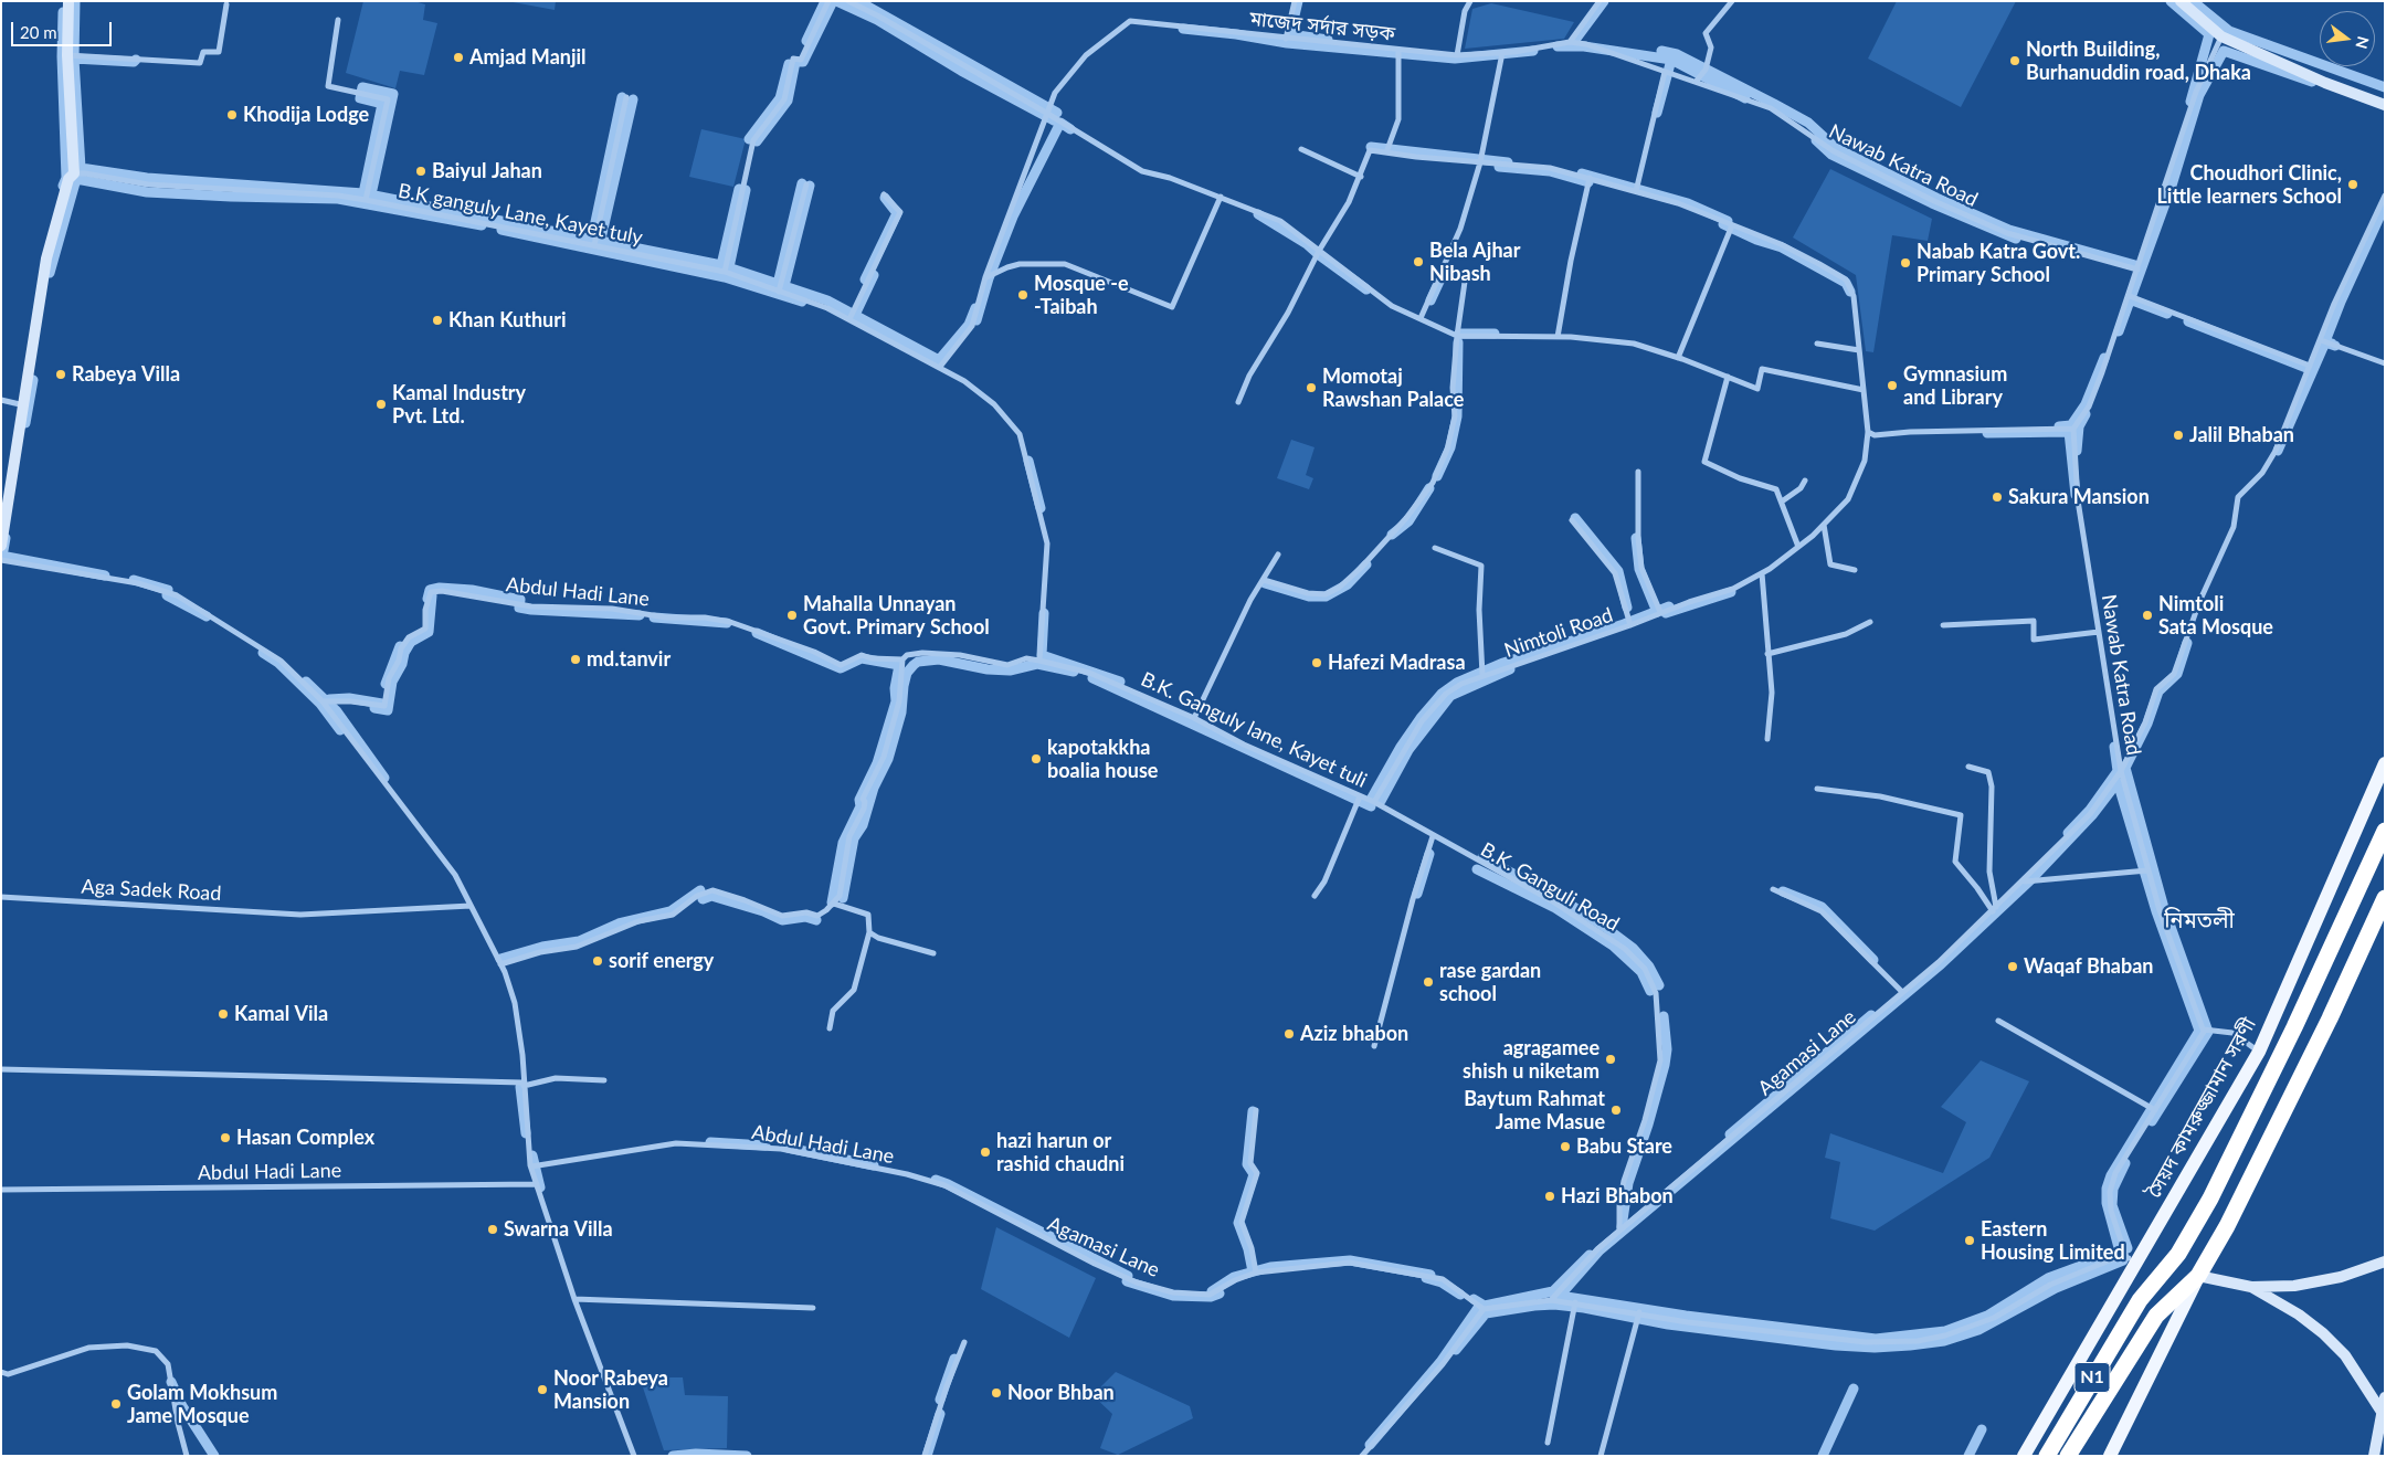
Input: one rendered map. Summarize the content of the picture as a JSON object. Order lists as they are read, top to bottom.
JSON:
{
  "streets": {
    "highway": ["N1"],
    "main road": ["সৈয়দ কামরুজ্জামান সরণী"],
    "street": [
      "মাজেদ সর্দার সড়ক",
      "Nawab Katra Road",
      "B.K ganguly Lane, Kayet tuly",
      "Abdul Hadi Lane",
      "Nimtoli Road",
      "B.K. Ganguly lane, Kayet tuli",
      "B.K. Ganguli Road",
      "Aga Sadek Road",
      "Agamasi Lane"
    ]
  },
  "crossings": [
    ["মাজেদ সর্দার সড়ক", "Nawab Katra Road"],
    ["মাজেদ সর্দার সড়ক", "B.K ganguly Lane, Kayet tuly"],
    ["Nawab Katra Road", "Agamasi Lane"],
    ["B.K ganguly Lane, Kayet tuly", "Abdul Hadi Lane"],
    ["Abdul Hadi Lane", "B.K. Ganguly lane, Kayet tuli"],
    ["Abdul Hadi Lane", "Agamasi Lane"],
    ["Nimtoli Road", "B.K. Ganguly lane, Kayet tuli"],
    ["Nimtoli Road", "B.K. Ganguli Road"],
    ["B.K. Ganguly lane, Kayet tuli", "B.K. Ganguli Road"],
    ["B.K. Ganguli Road", "Agamasi Lane"]
  ],
  "districts": ["নিমতলী"],
  "places": [
    "Amjad Manjil",
    "North Building, Burhanuddin road, Dhaka",
    "Khodija Lodge",
    "Baiyul Jahan",
    "Choudhori Clinic, Little learners School",
    "Bela Ajhar Nibash",
    "Nabab Katra Govt. Primary School",
    "Mosque -e -Taibah",
    "Khan Kuthuri",
    "Rabeya Villa",
    "Gymnasium and Library",
    "Momotaj Rawshan Palace",
    "Kamal Industry Pvt. Ltd.",
    "Jalil Bhaban",
    "Sakura Mansion",
    "Mahalla Unnayan Govt. Primary School",
    "Nimtoli Sata Mosque",
    "md.tanvir",
    "Hafezi Madrasa",
    "kapotakkha boalia house",
    "sorif energy",
    "Waqaf Bhaban",
    "rase gardan school",
    "Kamal Vila",
    "Aziz bhabon",
    "agragamee shish u niketam",
    "Baytum Rahmat Jame Masue",
    "Hasan Complex",
    "Babu Stare",
    "hazi harun or rashid chaudni",
    "Hazi Bhabon",
    "Swarna Villa",
    "Eastern Housing Limited",
    "Noor Rabeya Mansion",
    "Noor Bhban",
    "Golam Mokhsum Jame Mosque"
  ],
  "scale_bar": "20 m",
  "north": "right"
}
